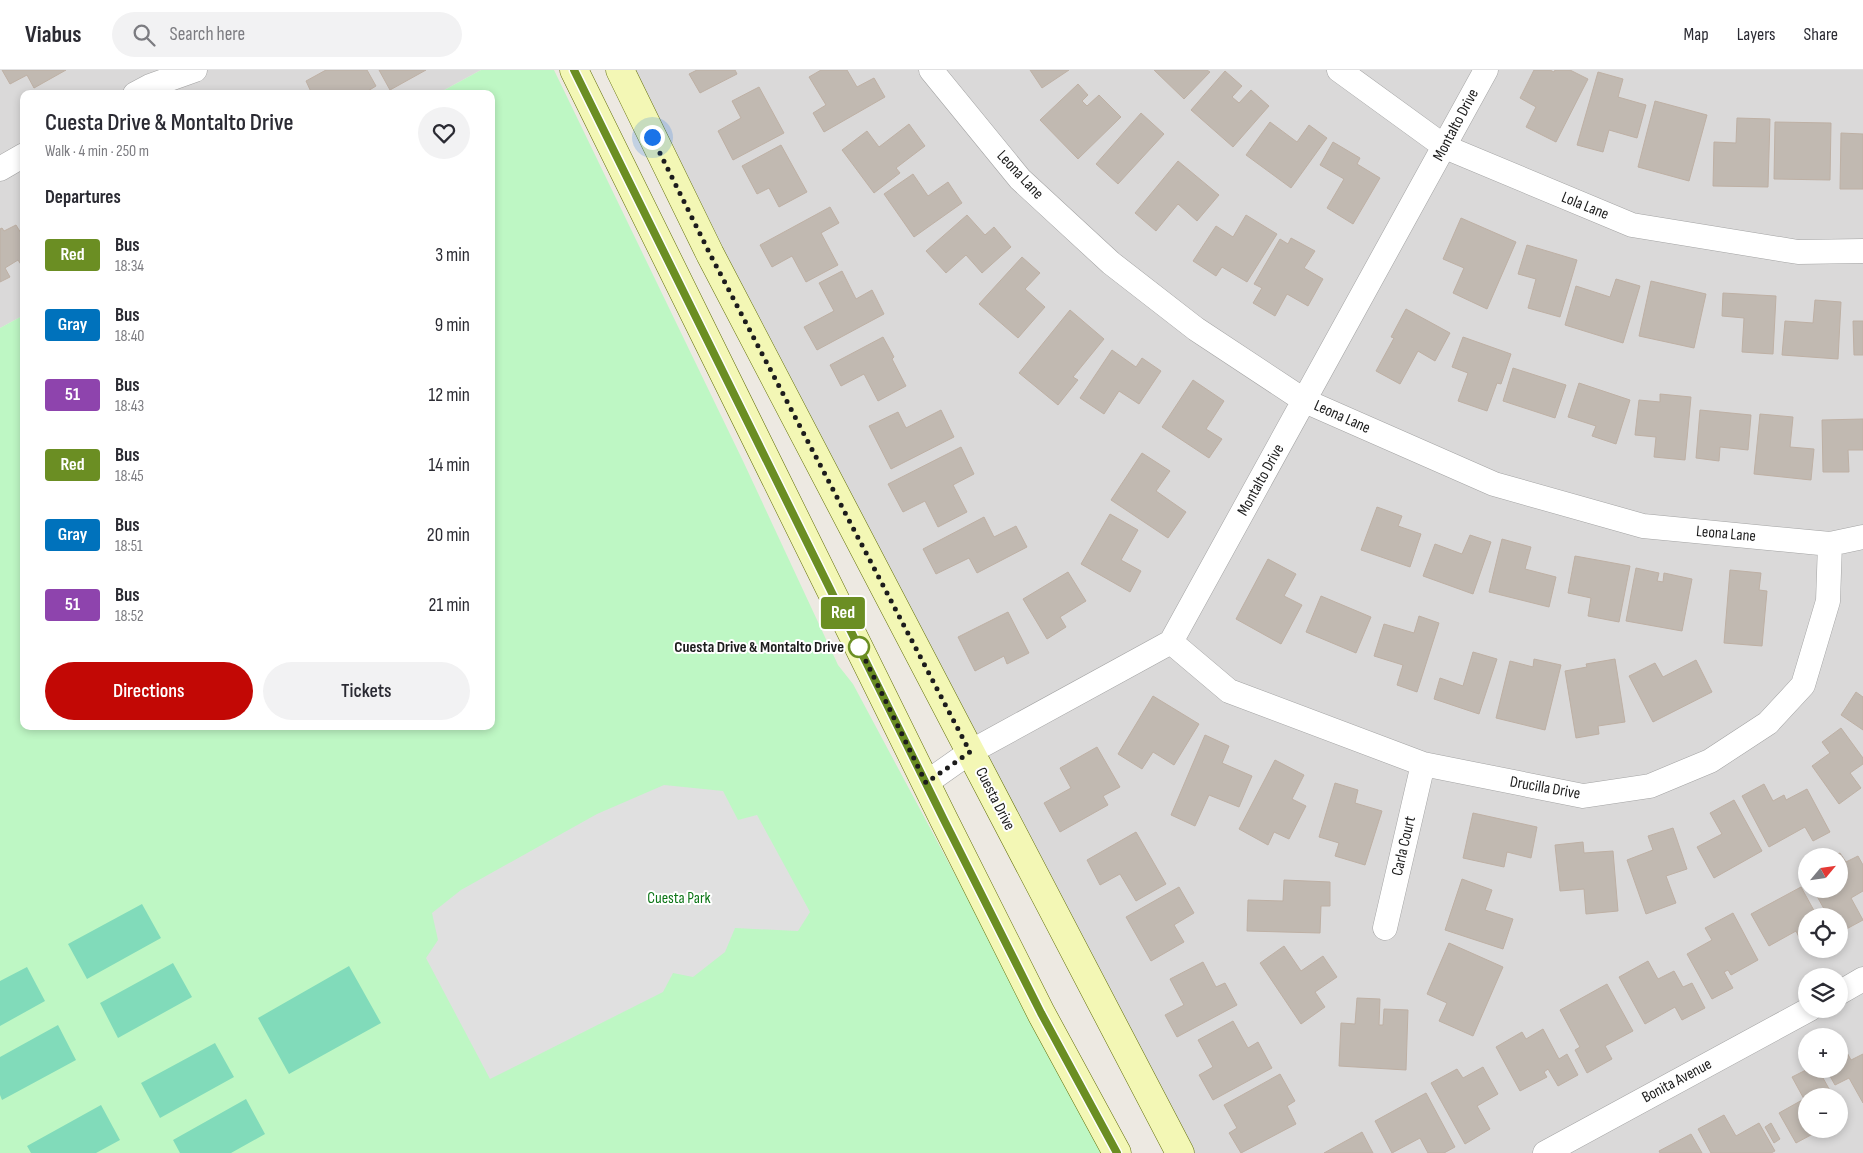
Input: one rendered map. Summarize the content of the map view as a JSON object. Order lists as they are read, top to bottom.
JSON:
{
  "streets": {
    "main road": ["Cuesta Drive"],
    "street": [
      "Montalto Drive",
      "Leona Lane",
      "Lola Lane",
      "Drucilla Drive",
      "Carla Court",
      "Bonita Avenue"
    ]
  },
  "crossings": [
    ["Montalto Drive", "Leona Lane"],
    ["Montalto Drive", "Lola Lane"],
    ["Montalto Drive", "Drucilla Drive"],
    ["Leona Lane", "Drucilla Drive"],
    ["Drucilla Drive", "Carla Court"]
  ],
  "parks": ["Cuesta Park"],
  "places": ["Cuesta Drive & Montalto Drive"],
  "lines": ["bus line Red"],
  "north": "top right",
  "page": {
    "header": "Viabus",
    "search": "Search here",
    "nav": ["Map", "Layers", "Share"],
    "on_map": "Red",
    "heading": [
      ["Cuesta Drive & Montalto Drive", "Walk · 4 min · 250 m"],
      "Departures"
    ],
    "list": [
      {
        "mark": "Red",
        "name": "Bus",
        "note": "18:34",
        "value": "3 min"
      },
      {
        "mark": "Gray",
        "name": "Bus",
        "note": "18:40",
        "value": "9 min"
      },
      {
        "mark": "51",
        "name": "Bus",
        "note": "18:43",
        "value": "12 min"
      },
      {
        "mark": "Red",
        "name": "Bus",
        "note": "18:45",
        "value": "14 min"
      },
      {
        "mark": "Gray",
        "name": "Bus",
        "note": "18:51",
        "value": "20 min"
      },
      {
        "mark": "51",
        "name": "Bus",
        "note": "18:52",
        "value": "21 min"
      }
    ],
    "buttons": ["Directions", "Tickets"],
    "map_buttons": ["+", "−"]
  }
}
